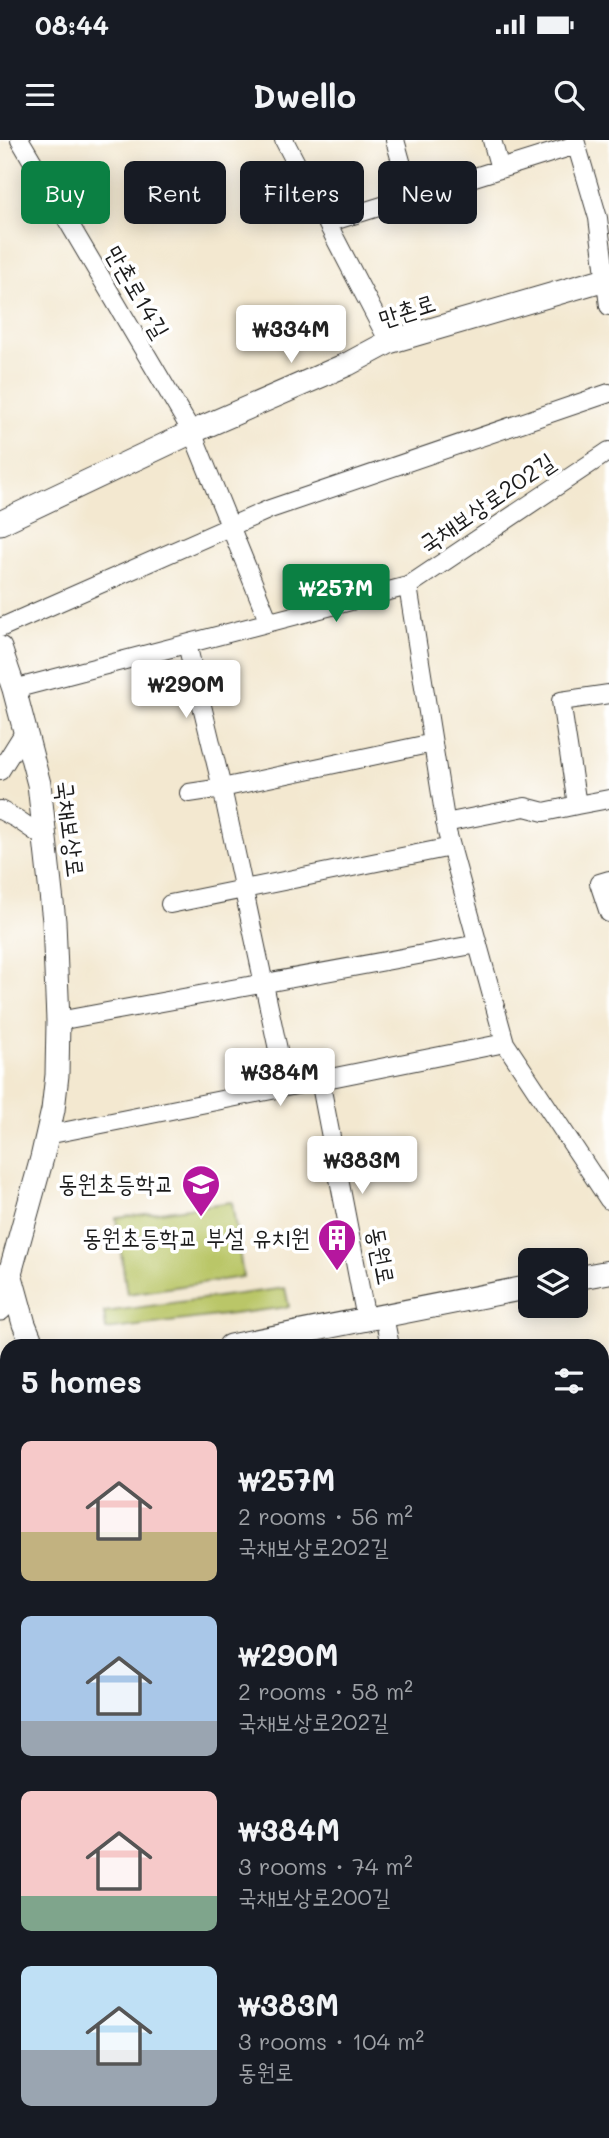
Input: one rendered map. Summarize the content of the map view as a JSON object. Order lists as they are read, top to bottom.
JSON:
{
  "streets": {
    "main road": ["만촌로", "국채보상로", "동원로"],
    "street": ["만촌로14길", "국채보상로202길"]
  },
  "crossings": [
    ["만촌로14길", "만촌로"],
    ["국채보상로202길", "국채보상로"]
  ],
  "places": {
    "school or university": ["동원초등학교"],
    "building": ["동원초등학교 부설 유치원"]
  },
  "page": {
    "status": "08:44",
    "header": "Dwello",
    "chip": [
      "Buy",
      "Rent",
      "Filters",
      "New"
    ],
    "price": [
      "₩334M",
      "₩257M",
      "₩290M",
      "₩384M",
      "₩383M"
    ],
    "heading": "5 homes",
    "list": [
      {
        "name": "₩257M",
        "note": "2 rooms · 56 m² · 국채보상로202길"
      },
      {
        "name": "₩290M",
        "note": "2 rooms · 58 m² · 국채보상로202길"
      },
      {
        "name": "₩384M",
        "note": "3 rooms · 74 m² · 국채보상로200길"
      },
      {
        "name": "₩383M",
        "note": "3 rooms · 104 m² · 동원로"
      }
    ]
  }
}
